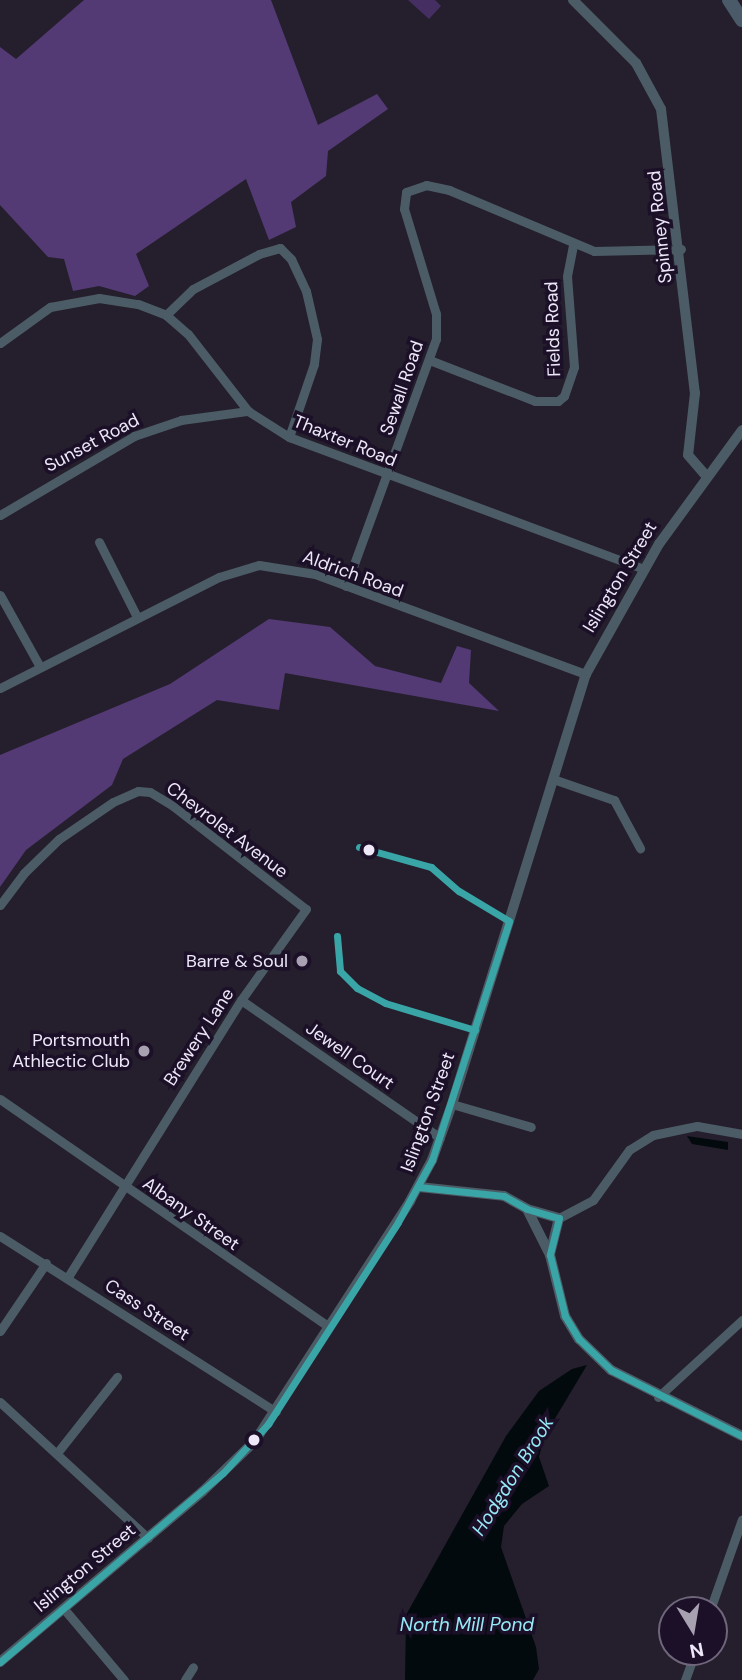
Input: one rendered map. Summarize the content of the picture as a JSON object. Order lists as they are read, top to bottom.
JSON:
{
  "streets": {
    "street": [
      "Spinney Road",
      "Fields Road",
      "Sewall Road",
      "Thaxter Road",
      "Sunset Road",
      "Aldrich Road",
      "Islington Street",
      "Chevrolet Avenue",
      "Brewery Lane",
      "Jewell Court",
      "Albany Street",
      "Cass Street"
    ]
  },
  "crossings": [
    ["Spinney Road", "Sewall Road"],
    ["Spinney Road", "Islington Street"],
    ["Fields Road", "Sewall Road"],
    ["Sewall Road", "Thaxter Road"],
    ["Sewall Road", "Aldrich Road"],
    ["Thaxter Road", "Sunset Road"],
    ["Thaxter Road", "Islington Street"],
    ["Aldrich Road", "Islington Street"],
    ["Islington Street", "Jewell Court"],
    ["Islington Street", "Albany Street"],
    ["Islington Street", "Cass Street"],
    ["Chevrolet Avenue", "Brewery Lane"],
    ["Brewery Lane", "Jewell Court"],
    ["Brewery Lane", "Albany Street"],
    ["Albany Street", "Cass Street"]
  ],
  "water": ["Hodgdon Brook", "North Mill Pond"],
  "places": ["Barre & Soul", "Portsmouth Athlectic Club"],
  "north": "bottom"
}
